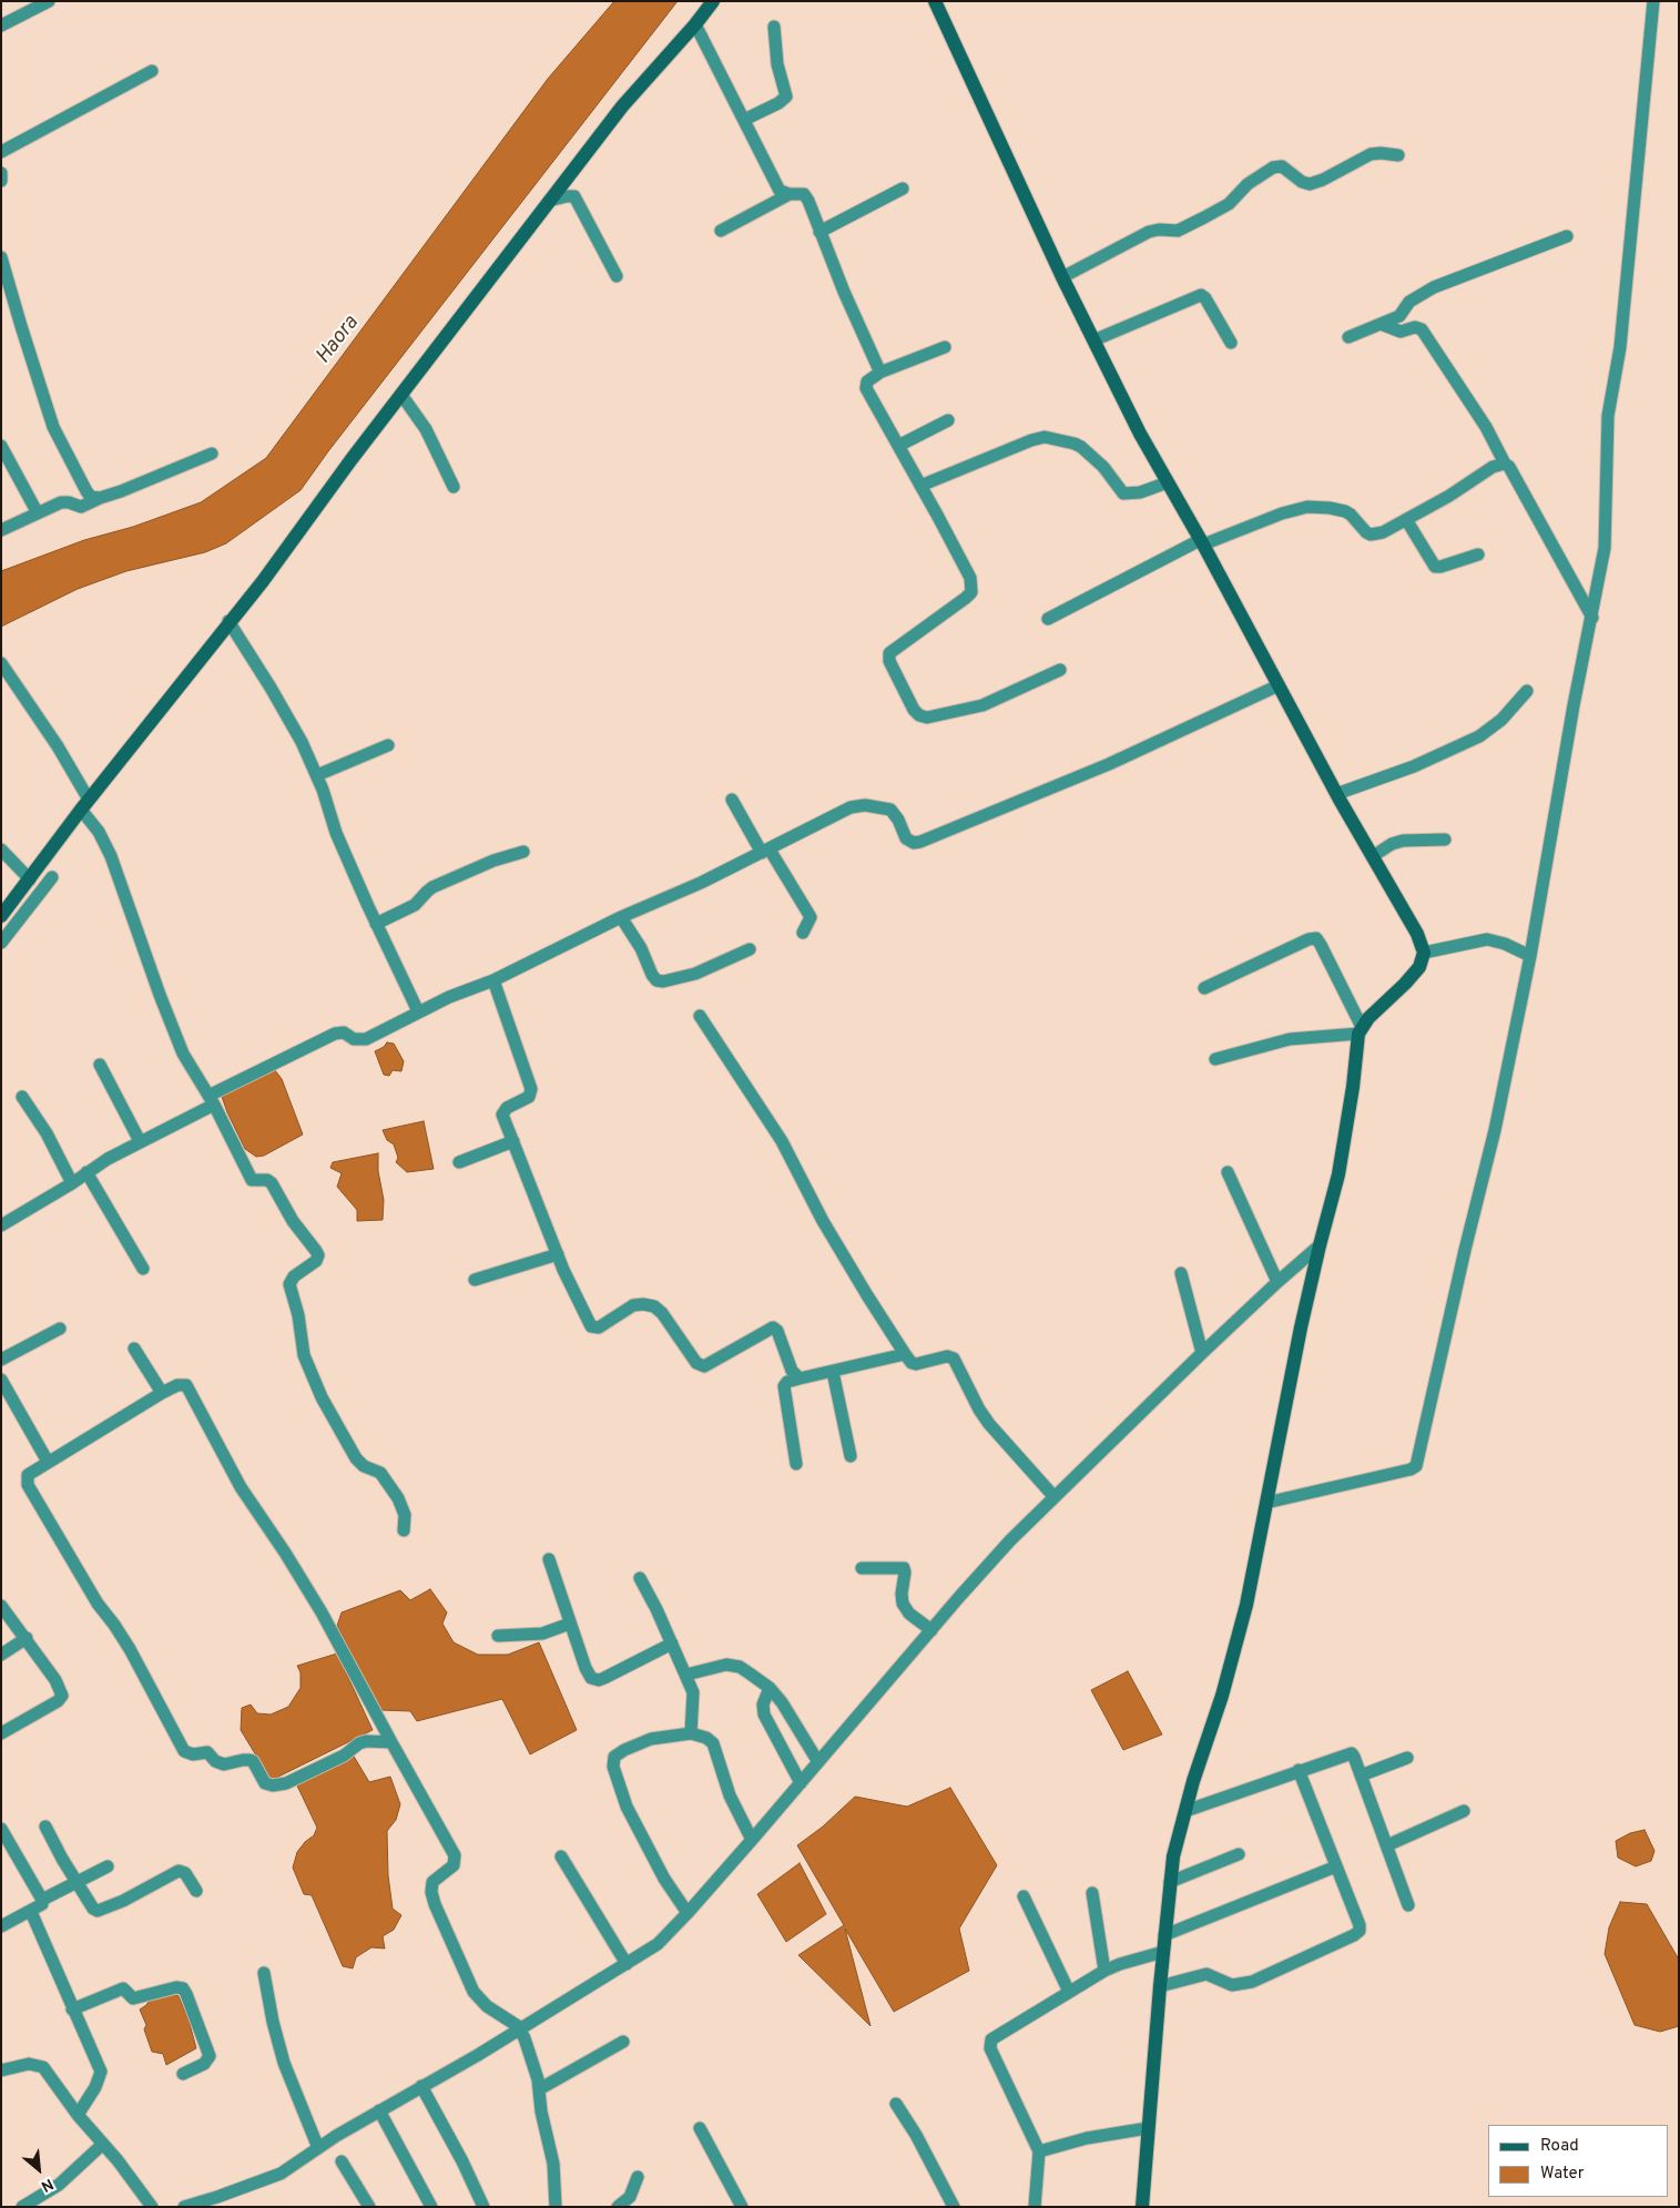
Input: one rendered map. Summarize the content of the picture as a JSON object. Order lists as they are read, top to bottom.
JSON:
{
  "water": ["Haora"],
  "legend": ["Road", "Water"],
  "north": "bottom right"
}
